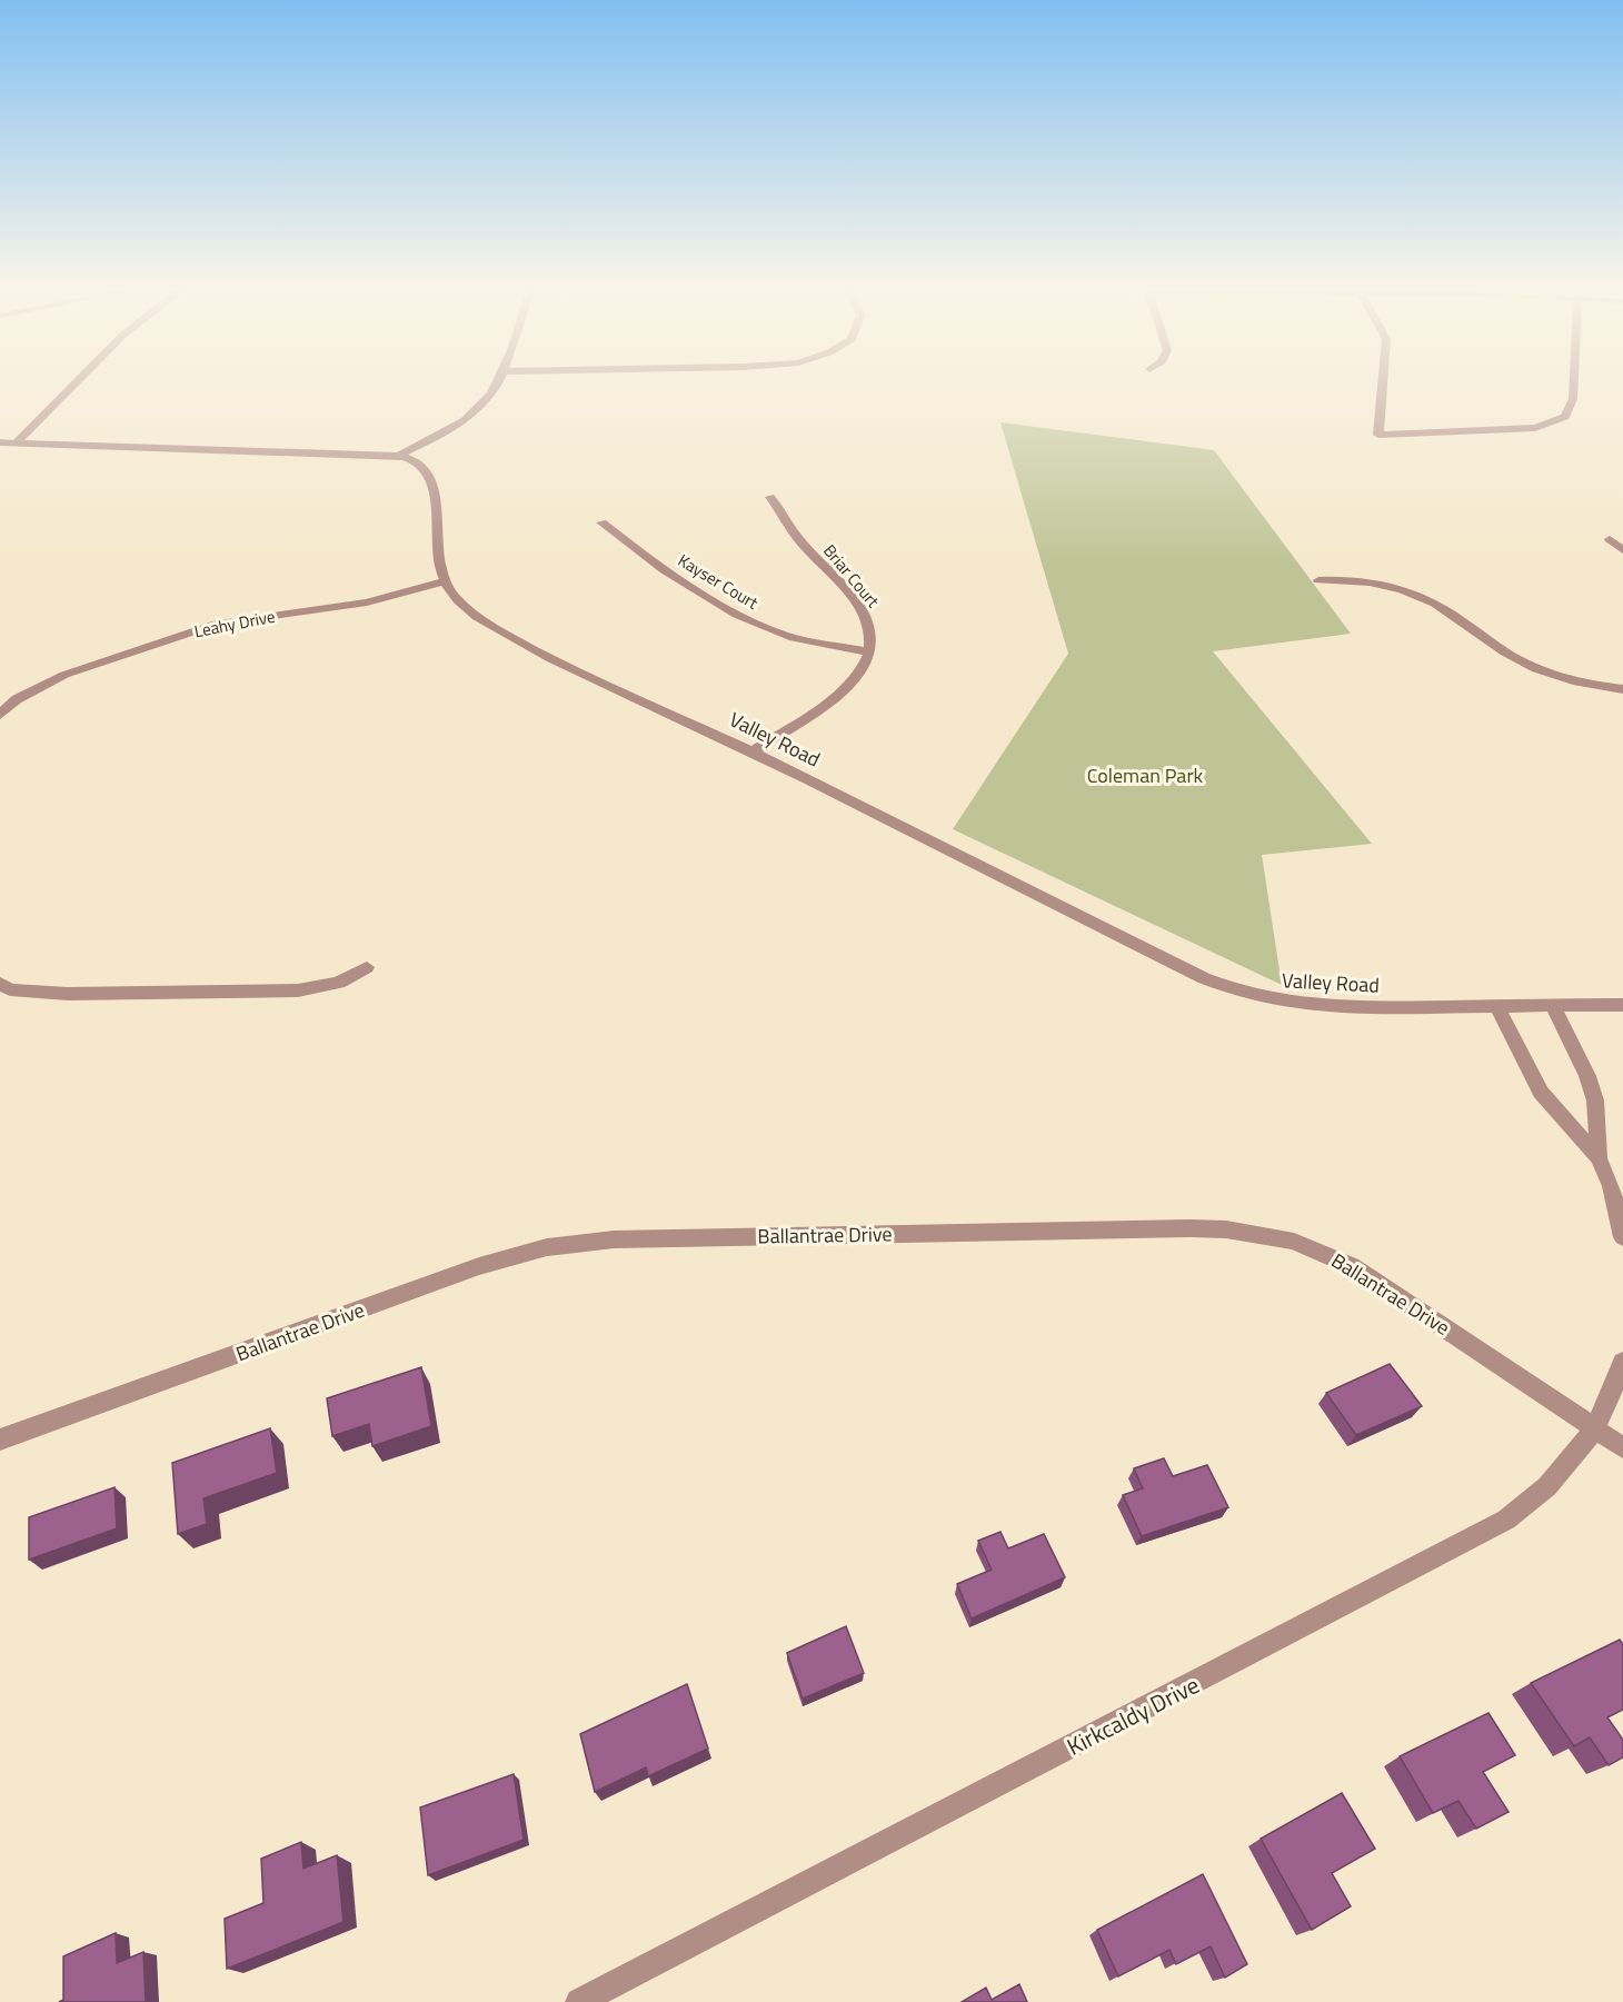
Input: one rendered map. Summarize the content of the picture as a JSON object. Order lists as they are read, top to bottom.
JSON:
{
  "streets": {
    "street": [
      "Briar Court",
      "Kayser Court",
      "Leahy Drive",
      "Valley Road",
      "Ballantrae Drive",
      "Kirkcaldy Drive"
    ]
  },
  "crossings": [
    ["Briar Court", "Kayser Court"],
    ["Briar Court", "Valley Road"],
    ["Leahy Drive", "Valley Road"],
    ["Ballantrae Drive", "Kirkcaldy Drive"]
  ],
  "parks": ["Coleman Park"]
}
